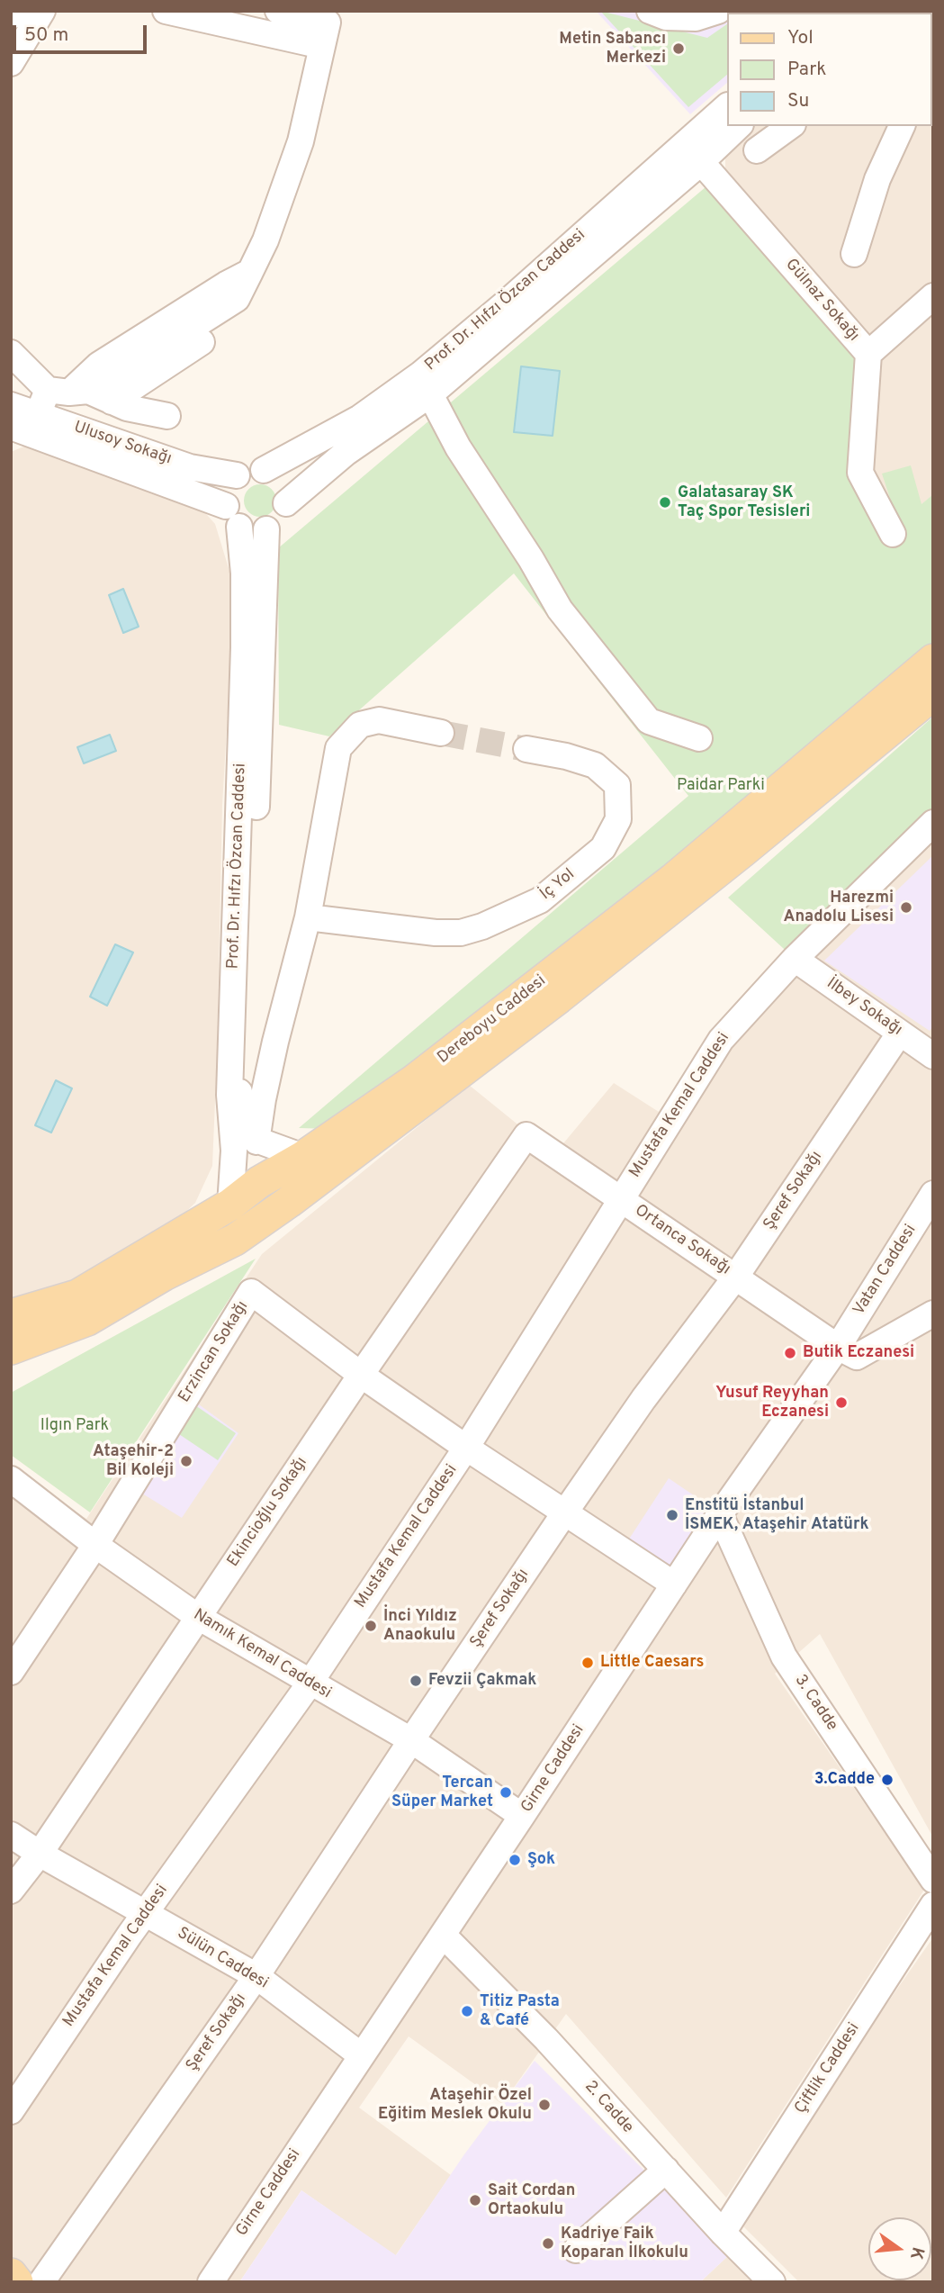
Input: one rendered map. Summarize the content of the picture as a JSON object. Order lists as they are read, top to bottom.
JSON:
{
  "streets": {
    "main road": ["Dereboyu Caddesi"],
    "street": [
      "Prof. Dr. Hıfzı Özcan Caddesi",
      "Gülnaz Sokağı",
      "Ulusoy Sokağı",
      "İç Yol",
      "İlbey Sokağı",
      "Mustafa Kemal Caddesi",
      "Şeref Sokağı",
      "Ortanca Sokağı",
      "Vatan Caddesi",
      "Erzincan Sokağı",
      "Ekincioğlu Sokağı",
      "Namık Kemal Caddesi",
      "3. Cadde",
      "Girne Caddesi",
      "Sülün Caddesi",
      "Çiftlik Caddesi",
      "2. Cadde"
    ]
  },
  "crossings": [
    ["Prof. Dr. Hıfzı Özcan Caddesi", "Gülnaz Sokağı"],
    ["Prof. Dr. Hıfzı Özcan Caddesi", "Ulusoy Sokağı"],
    ["Prof. Dr. Hıfzı Özcan Caddesi", "Dereboyu Caddesi"],
    ["İlbey Sokağı", "Mustafa Kemal Caddesi"],
    ["İlbey Sokağı", "Şeref Sokağı"],
    ["Mustafa Kemal Caddesi", "Ortanca Sokağı"],
    ["Mustafa Kemal Caddesi", "Erzincan Sokağı"],
    ["Mustafa Kemal Caddesi", "Namık Kemal Caddesi"],
    ["Mustafa Kemal Caddesi", "Sülün Caddesi"],
    ["Şeref Sokağı", "Ortanca Sokağı"],
    ["Şeref Sokağı", "Erzincan Sokağı"],
    ["Şeref Sokağı", "Namık Kemal Caddesi"],
    ["Şeref Sokağı", "Sülün Caddesi"],
    ["Ortanca Sokağı", "Vatan Caddesi"],
    ["Ortanca Sokağı", "Ekincioğlu Sokağı"],
    ["Ortanca Sokağı", "Girne Caddesi"],
    ["Vatan Caddesi", "Girne Caddesi"],
    ["Erzincan Sokağı", "Ekincioğlu Sokağı"],
    ["Erzincan Sokağı", "Namık Kemal Caddesi"],
    ["Erzincan Sokağı", "Girne Caddesi"],
    ["Ekincioğlu Sokağı", "Namık Kemal Caddesi"],
    ["Ekincioğlu Sokağı", "Sülün Caddesi"],
    ["Namık Kemal Caddesi", "Girne Caddesi"],
    ["3. Cadde", "Girne Caddesi"],
    ["Girne Caddesi", "Sülün Caddesi"],
    ["Girne Caddesi", "2. Cadde"],
    ["Çiftlik Caddesi", "2. Cadde"]
  ],
  "parks": ["Paidar Parki", "Ilgın Park"],
  "places": [
    "Metin Sabancı Merkezi",
    "Galatasaray SK Taç Spor Tesisleri",
    "Harezmi Anadolu Lisesi",
    "Butik Eczanesi",
    "Yusuf Reyyhan Eczanesi",
    "Ataşehir-2 Bil Koleji",
    "Enstitü İstanbul İSMEK, Ataşehir Atatürk",
    "İnci Yıldız Anaokulu",
    "Little Caesars",
    "Fevzii Çakmak",
    "3.Cadde",
    "Tercan Süper Market",
    "Şok",
    "Titiz Pasta & Café",
    "Ataşehir Özel Eğitim Meslek Okulu",
    "Sait Cordan Ortaokulu",
    "Kadriye Faik Koparan İlkokulu"
  ],
  "legend": ["Yol", "Park", "Su"],
  "scale_bar": "50 m",
  "north": "right"
}
